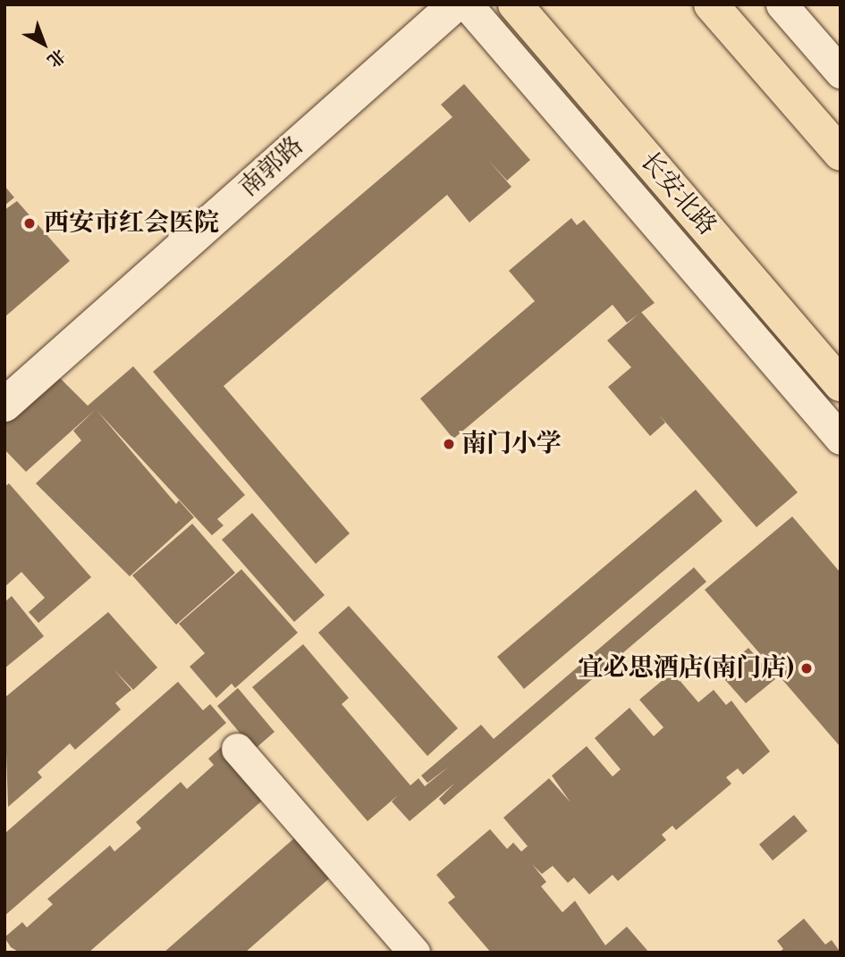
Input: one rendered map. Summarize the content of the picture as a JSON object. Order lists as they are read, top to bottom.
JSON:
{
  "streets": {
    "main road": ["长安北路"],
    "street": ["南郭路"]
  },
  "places": ["西安市红会医院", "南门小学", "宜必思酒店(南门店)"],
  "north": "bottom right"
}
